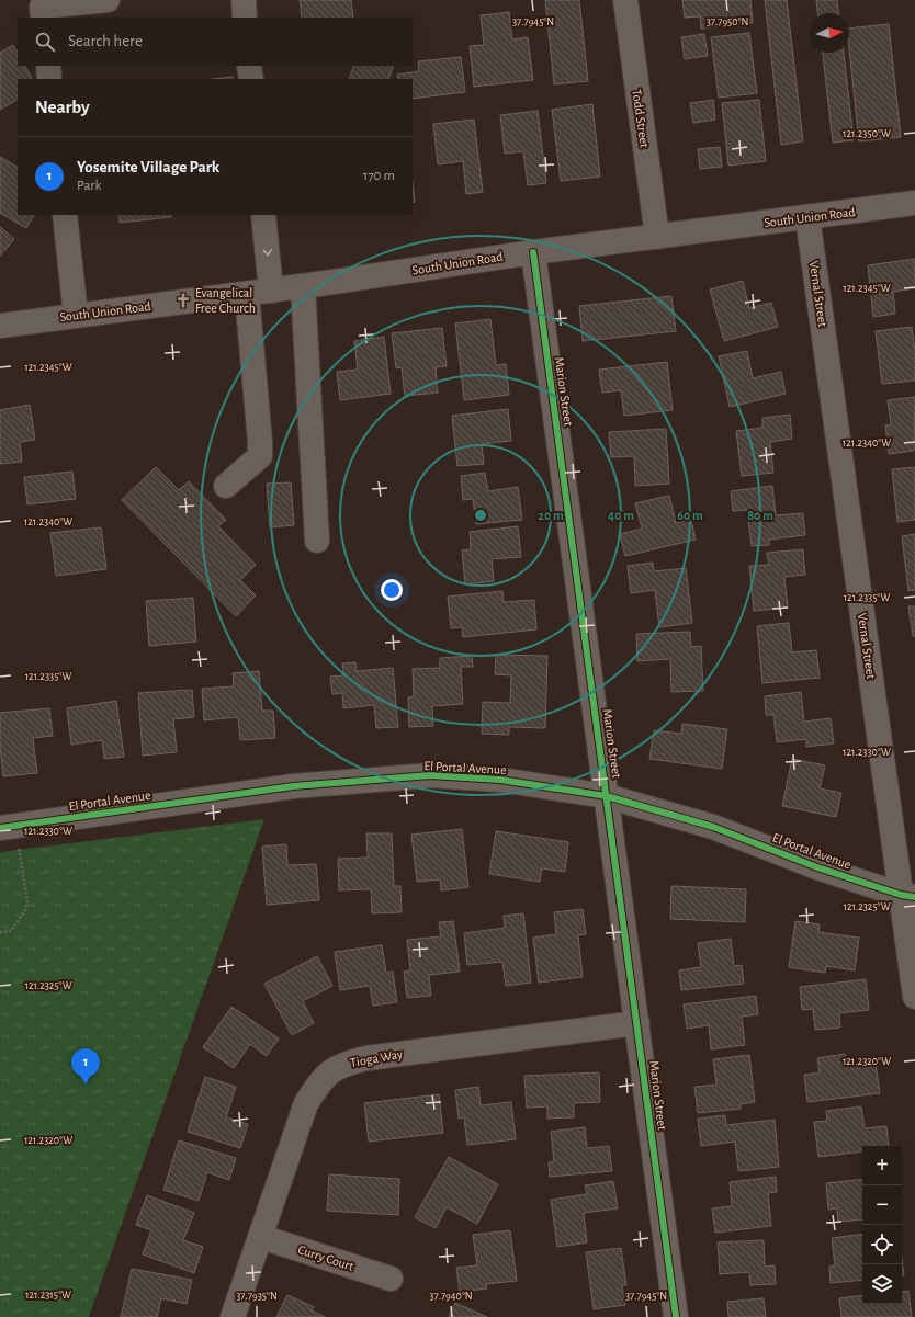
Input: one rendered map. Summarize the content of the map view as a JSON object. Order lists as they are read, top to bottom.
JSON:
{
  "streets": {
    "street": [
      "Todd Street",
      "South Union Road",
      "Vernal Street",
      "Marion Street",
      "El Portal Avenue",
      "Tioga Way",
      "Curry Court"
    ]
  },
  "crossings": [
    ["Todd Street", "South Union Road"],
    ["South Union Road", "Vernal Street"],
    ["South Union Road", "Marion Street"],
    ["Vernal Street", "El Portal Avenue"],
    ["Marion Street", "El Portal Avenue"],
    ["Marion Street", "Tioga Way"],
    ["Tioga Way", "Curry Court"]
  ],
  "places": {
    "church": ["Evangelical Free Church"]
  },
  "north": "right",
  "page": {
    "search": "Search here",
    "heading": "Nearby",
    "list": [
      {
        "mark": "1",
        "name": "Yosemite Village Park",
        "note": "Park",
        "value": "170 m"
      }
    ],
    "pins": "1",
    "map_buttons": ["+", "−"]
  },
  "coordinates": [
    "37.7945°N",
    "37.7950°N",
    "121.2350°W",
    "121.2345°W",
    "121.2340°W",
    "121.2335°W",
    "121.2330°W",
    "121.2325°W",
    "121.2320°W",
    "121.2315°W",
    "37.7935°N",
    "37.7940°N"
  ],
  "rings": [
    "20 m",
    "40 m",
    "60 m",
    "80 m"
  ]
}
